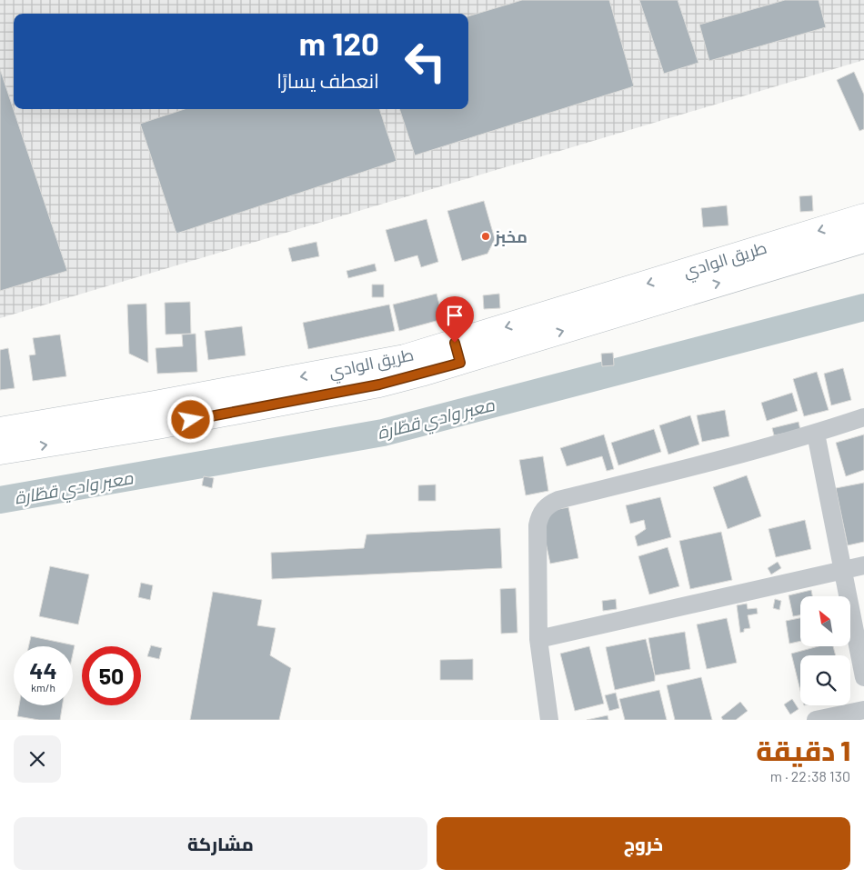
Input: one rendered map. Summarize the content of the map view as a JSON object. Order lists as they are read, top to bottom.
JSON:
{
  "streets": {
    "main road": ["طريق الوادي"]
  },
  "water": ["معبر وادي قطّارة"],
  "places": ["مخبز"],
  "north": "top left",
  "page": {
    "turn": ["120 m", "انعطف يسارًا"],
    "speed": "44 km/h",
    "limit": "50",
    "heading": ["1 دقيقة", "130 m · 22:38"],
    "buttons": ["خروج", "مشاركة"]
  }
}
